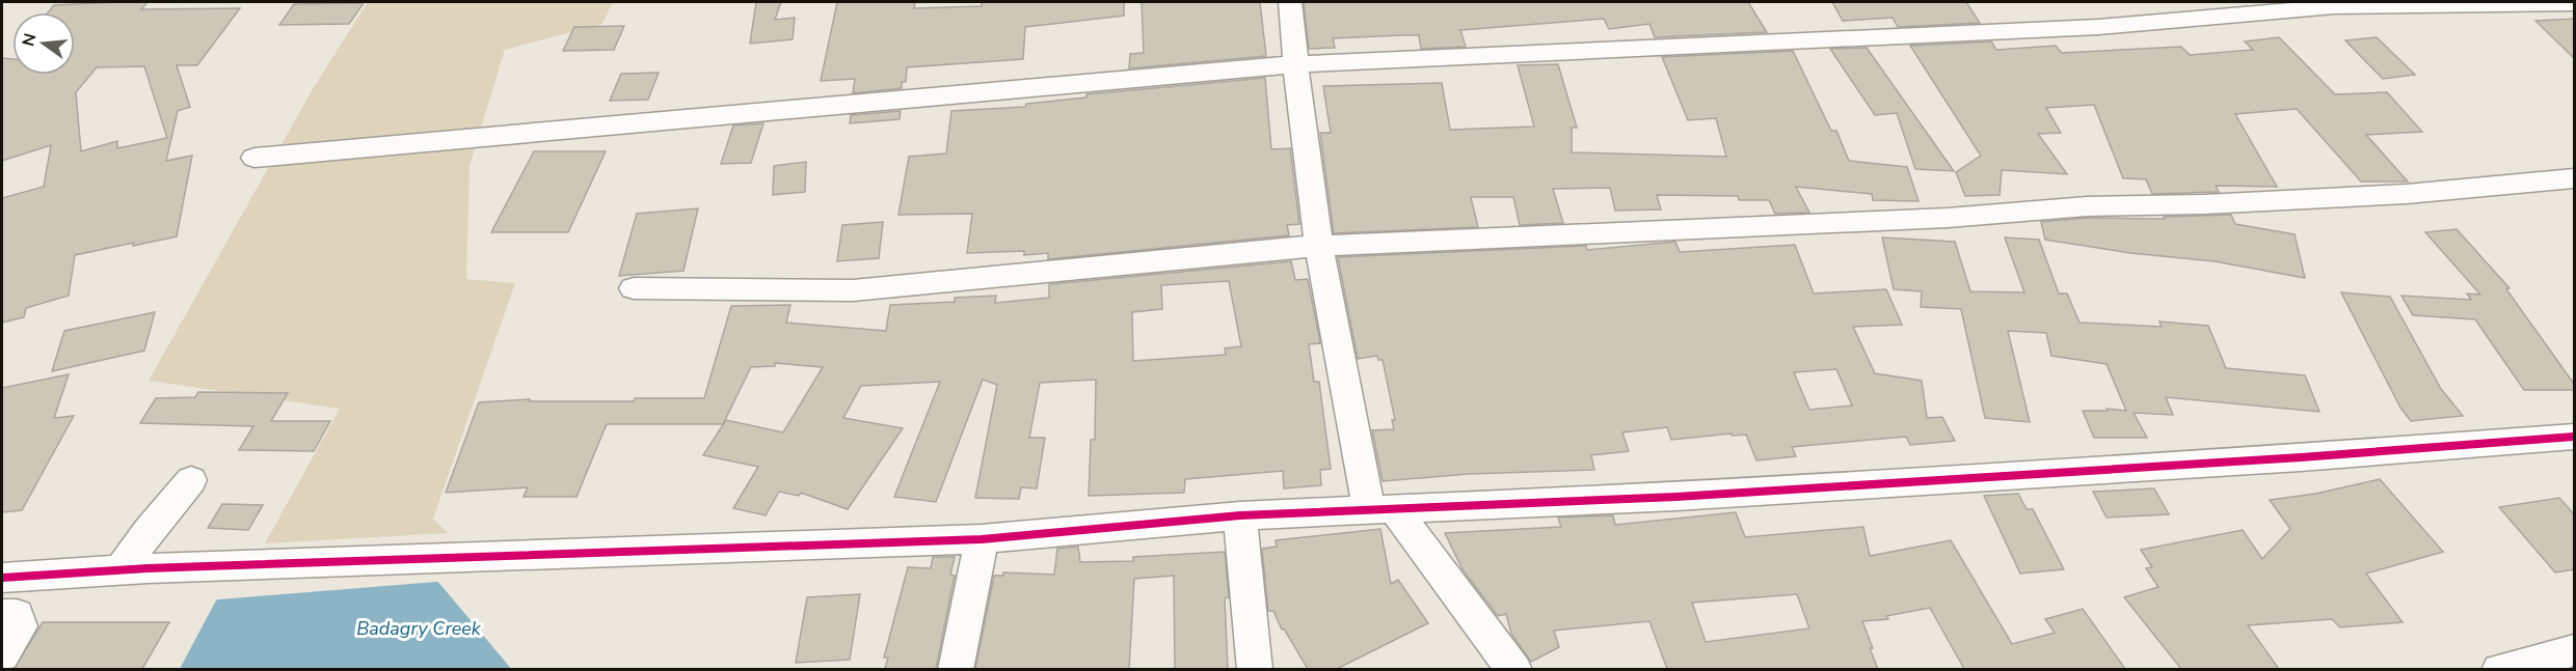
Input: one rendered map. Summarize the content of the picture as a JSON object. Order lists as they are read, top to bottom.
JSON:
{
  "water": ["Badagry Creek"],
  "north": "left"
}
